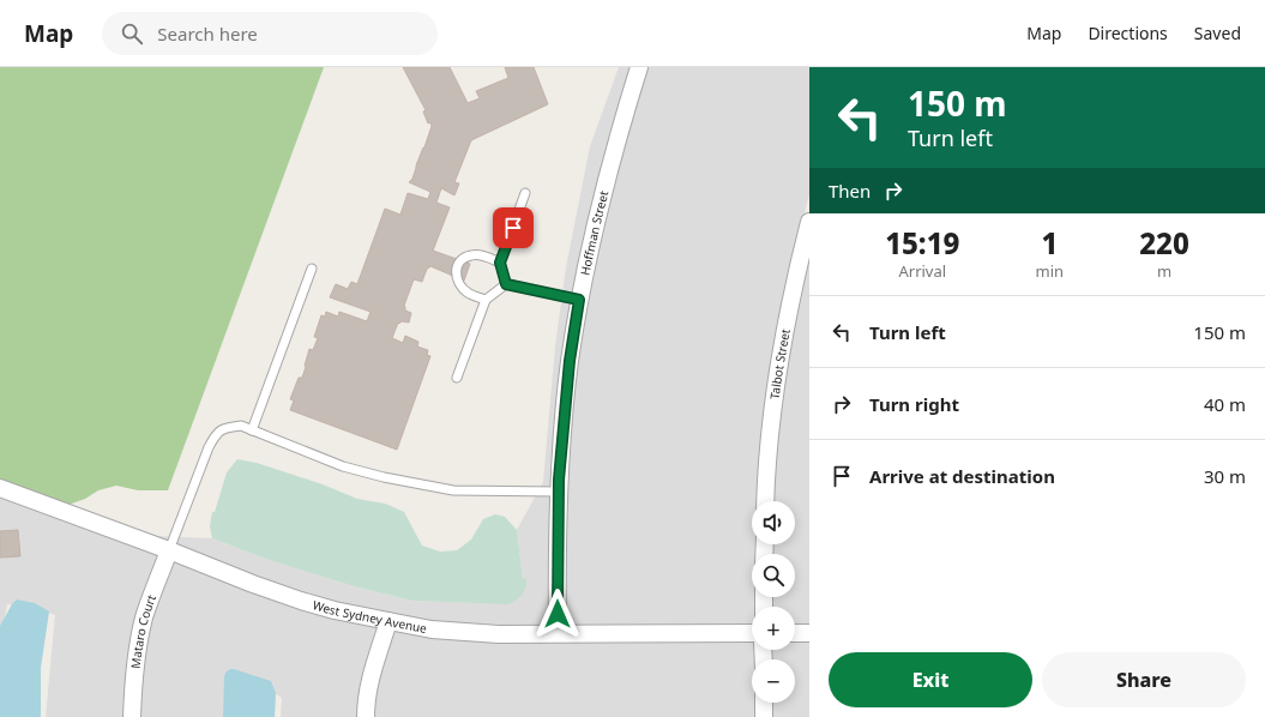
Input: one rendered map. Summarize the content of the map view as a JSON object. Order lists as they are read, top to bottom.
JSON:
{
  "streets": {
    "street": [
      "Hoffman Street",
      "Talbot Street",
      "West Sydney Avenue",
      "Mataro Court"
    ]
  },
  "crossings": [
    ["Hoffman Street", "West Sydney Avenue"],
    ["West Sydney Avenue", "Mataro Court"]
  ],
  "page": {
    "header": "Map",
    "search": "Search here",
    "nav": ["Map", "Directions", "Saved"],
    "turn": ["150 m", "Turn left"],
    "then": "Then",
    "eta": [
      "15:19",
      "Arrival",
      "1",
      "min",
      "220",
      "m"
    ],
    "list": [
      {
        "name": "Turn left",
        "value": "150 m"
      },
      {
        "name": "Turn right",
        "value": "40 m"
      },
      {
        "name": "Arrive at destination",
        "value": "30 m"
      }
    ],
    "map_buttons": ["+", "−"],
    "buttons": ["Exit", "Share"]
  }
}
